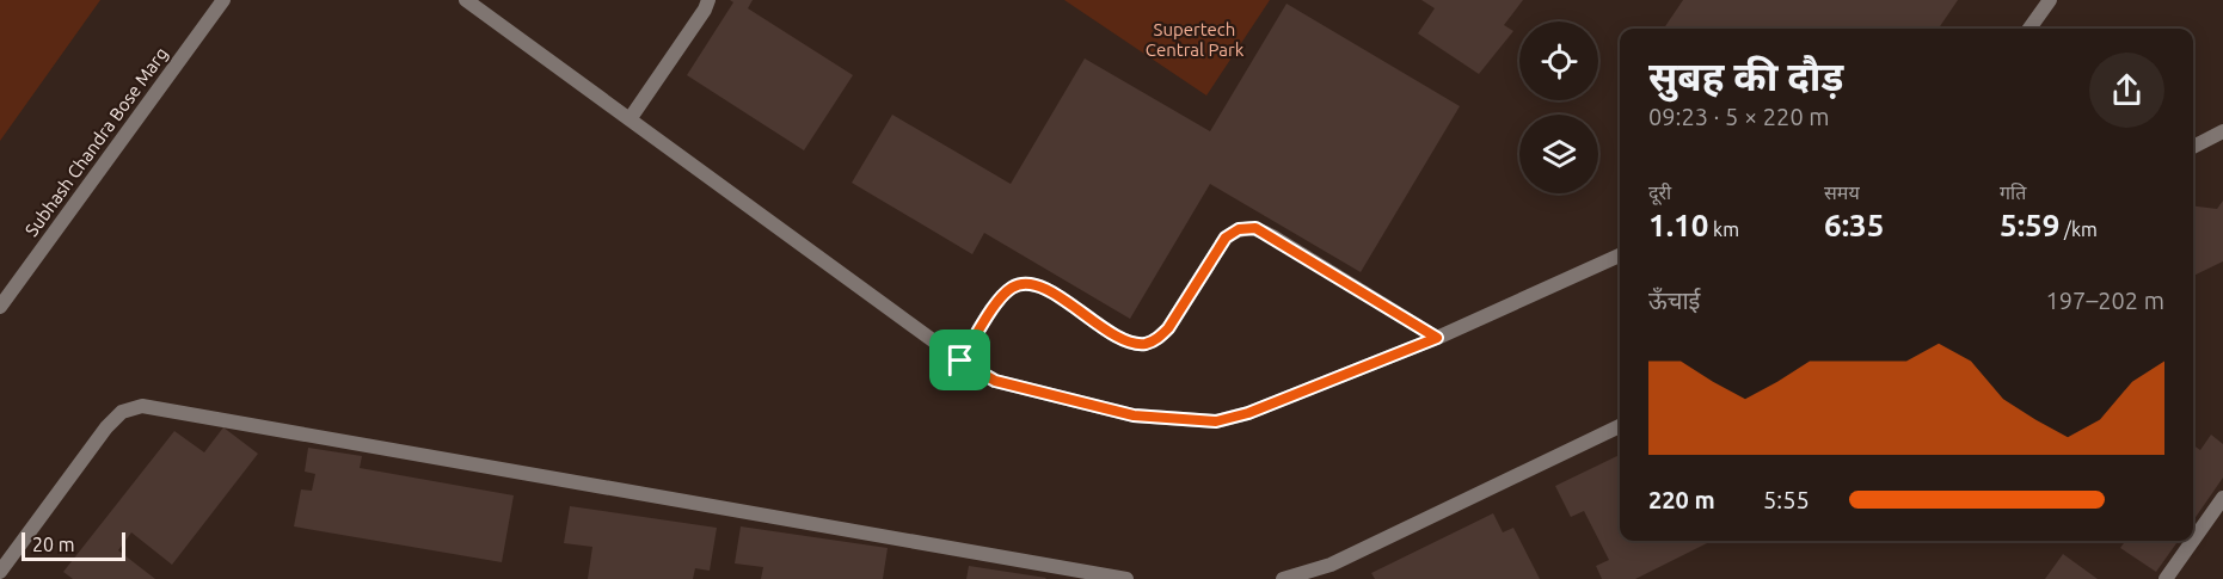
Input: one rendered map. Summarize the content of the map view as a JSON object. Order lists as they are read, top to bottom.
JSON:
{
  "streets": {
    "street": ["Subhash Chandra Bose Marg"]
  },
  "parks": ["Supertech Central Park"],
  "scale_bar": "20 m",
  "page": {
    "heading": ["सुबह की दौड़", "09:23 · 5 × 220 m"],
    "stats": [
      ["दूरी", "1.10 km"],
      ["समय", "6:35"],
      ["गति", "5:59 /km"]
    ],
    "chart": ["ऊँचाई", "197–202 m"],
    "list": [
      {
        "name": "220 m",
        "note": "5:55"
      }
    ],
    "scale": "20 m"
  }
}
